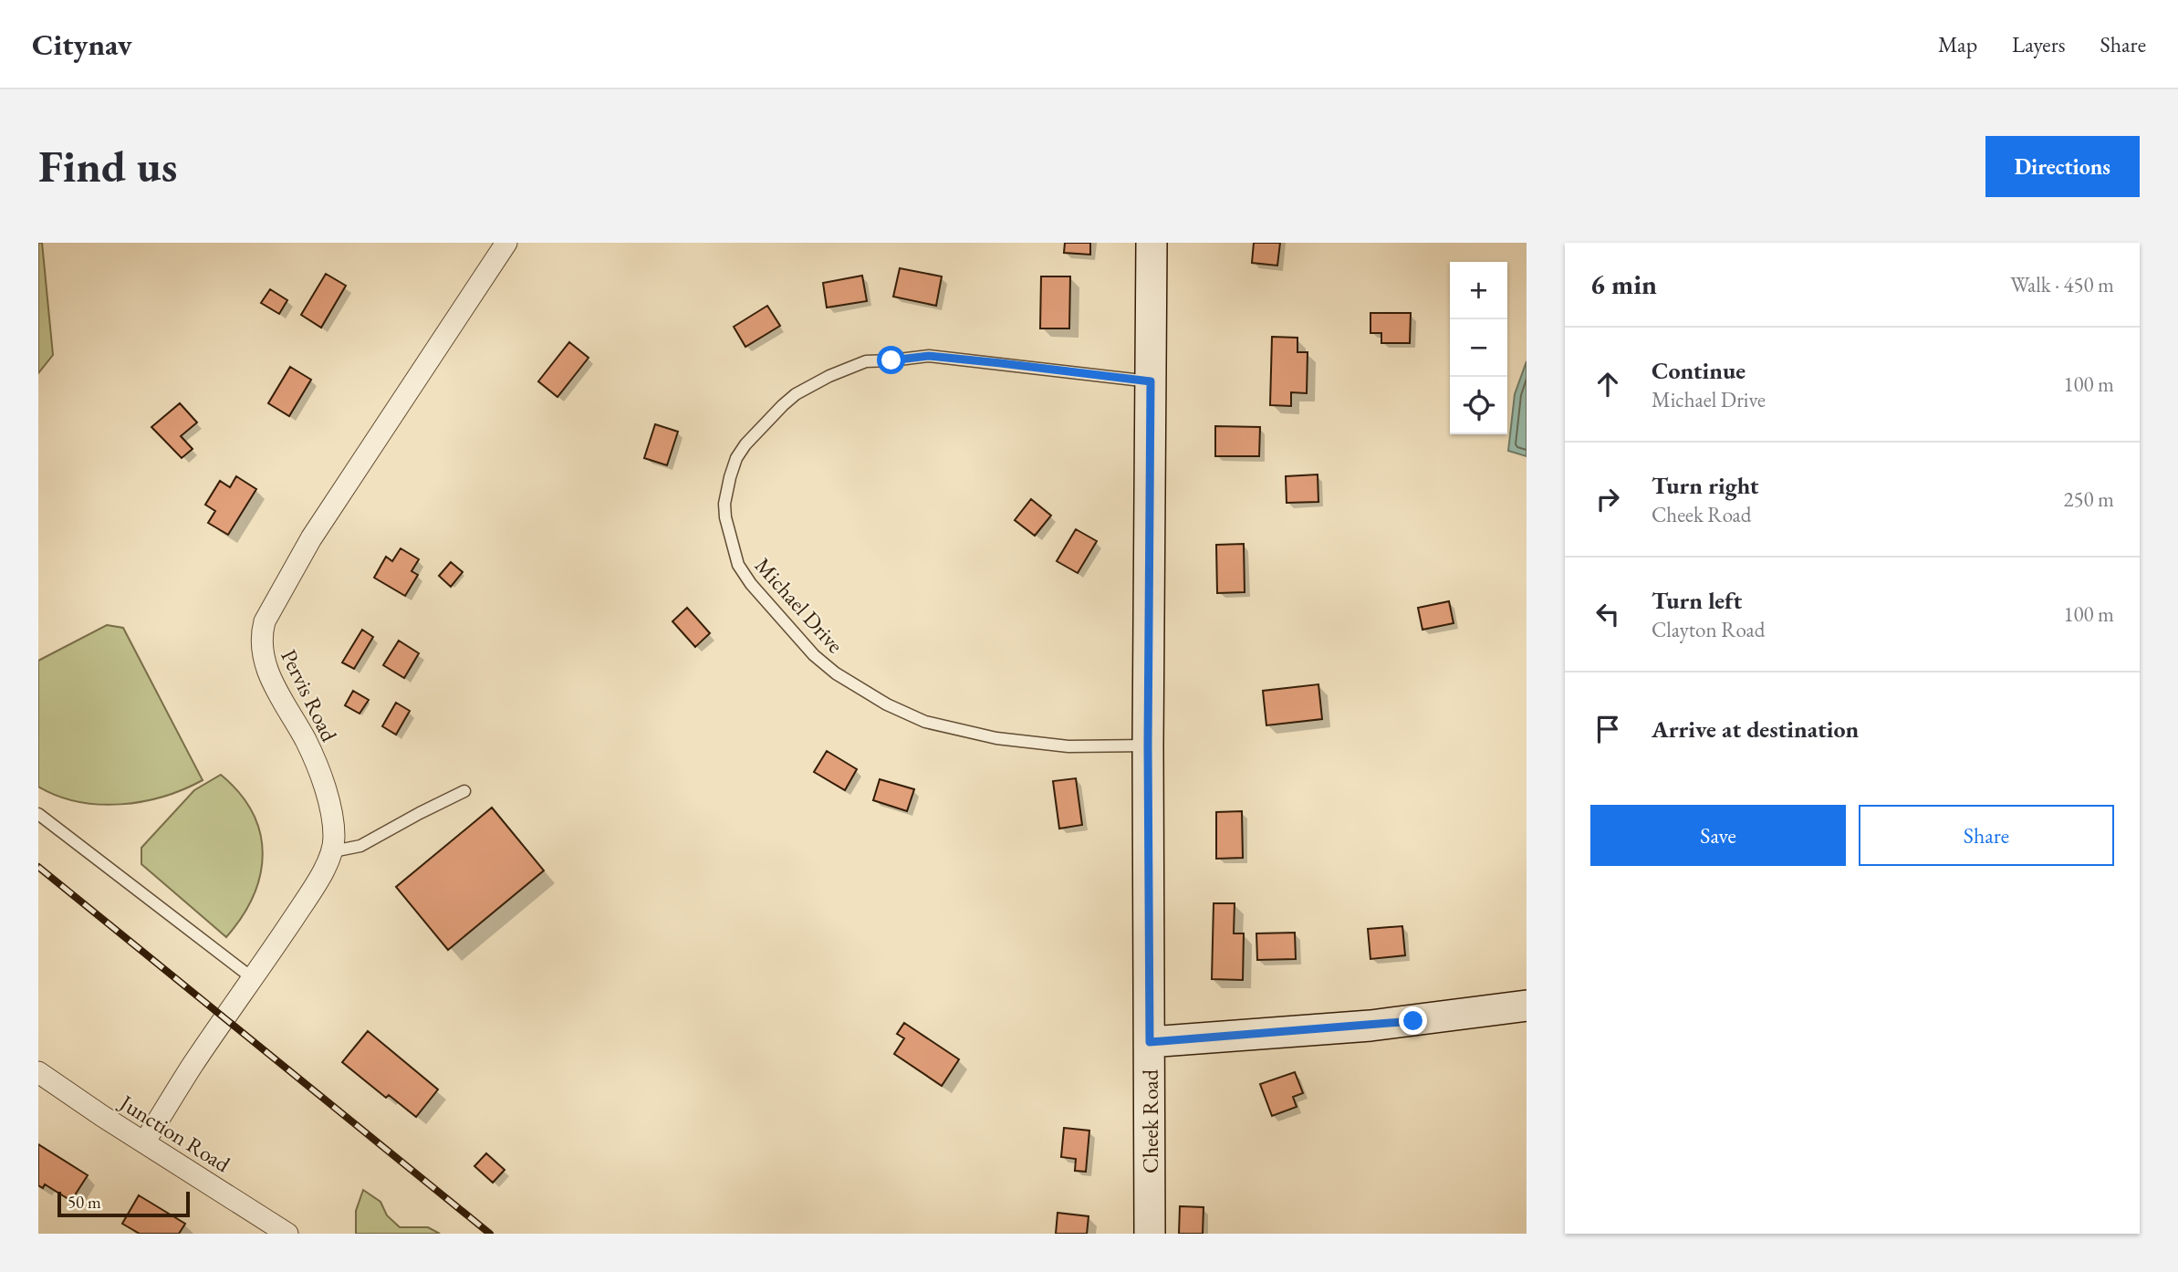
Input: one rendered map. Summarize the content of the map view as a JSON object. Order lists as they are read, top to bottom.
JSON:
{
  "streets": {
    "street": ["Pervis Road", "Cheek Road", "Junction Road"],
    "lane": ["Michael Drive"]
  },
  "crossings": [
    ["Michael Drive", "Cheek Road"]
  ],
  "scale_bar": "50 m",
  "page": {
    "header": "Citynav",
    "nav": ["Map", "Layers", "Share"],
    "buttons": [
      "Directions",
      ["Save", "Share"]
    ],
    "title": "Find us",
    "heading": ["6 min", "Walk · 450 m"],
    "map_buttons": ["+", "−"],
    "list": [
      ["Continue", "Michael Drive", "100 m"],
      ["Turn right", "Cheek Road", "250 m"],
      ["Turn left", "Clayton Road", "100 m"],
      "Arrive at destination"
    ],
    "scale": "50 m"
  }
}
